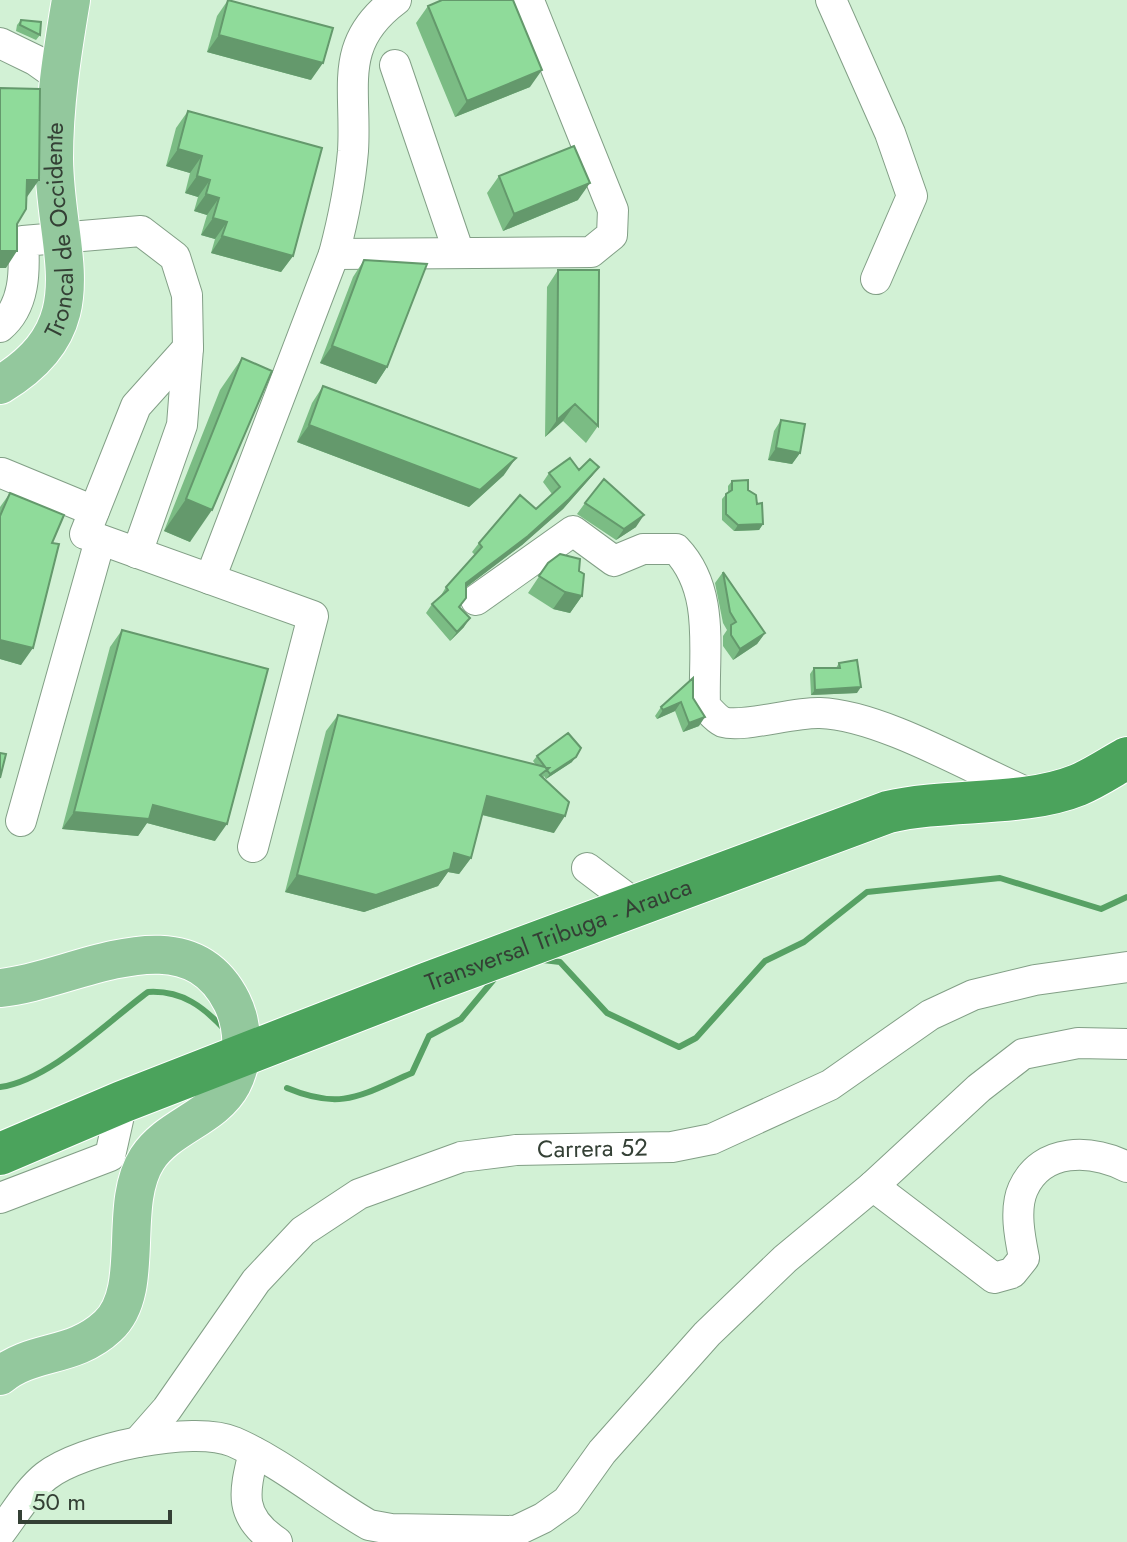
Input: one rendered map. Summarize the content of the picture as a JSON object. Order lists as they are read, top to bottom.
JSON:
{
  "streets": {
    "highway": ["Transversal Tribuga - Arauca"],
    "main road": ["Troncal de Occidente"],
    "street": ["Carrera 52"]
  },
  "scale_bar": "50 m"
}
